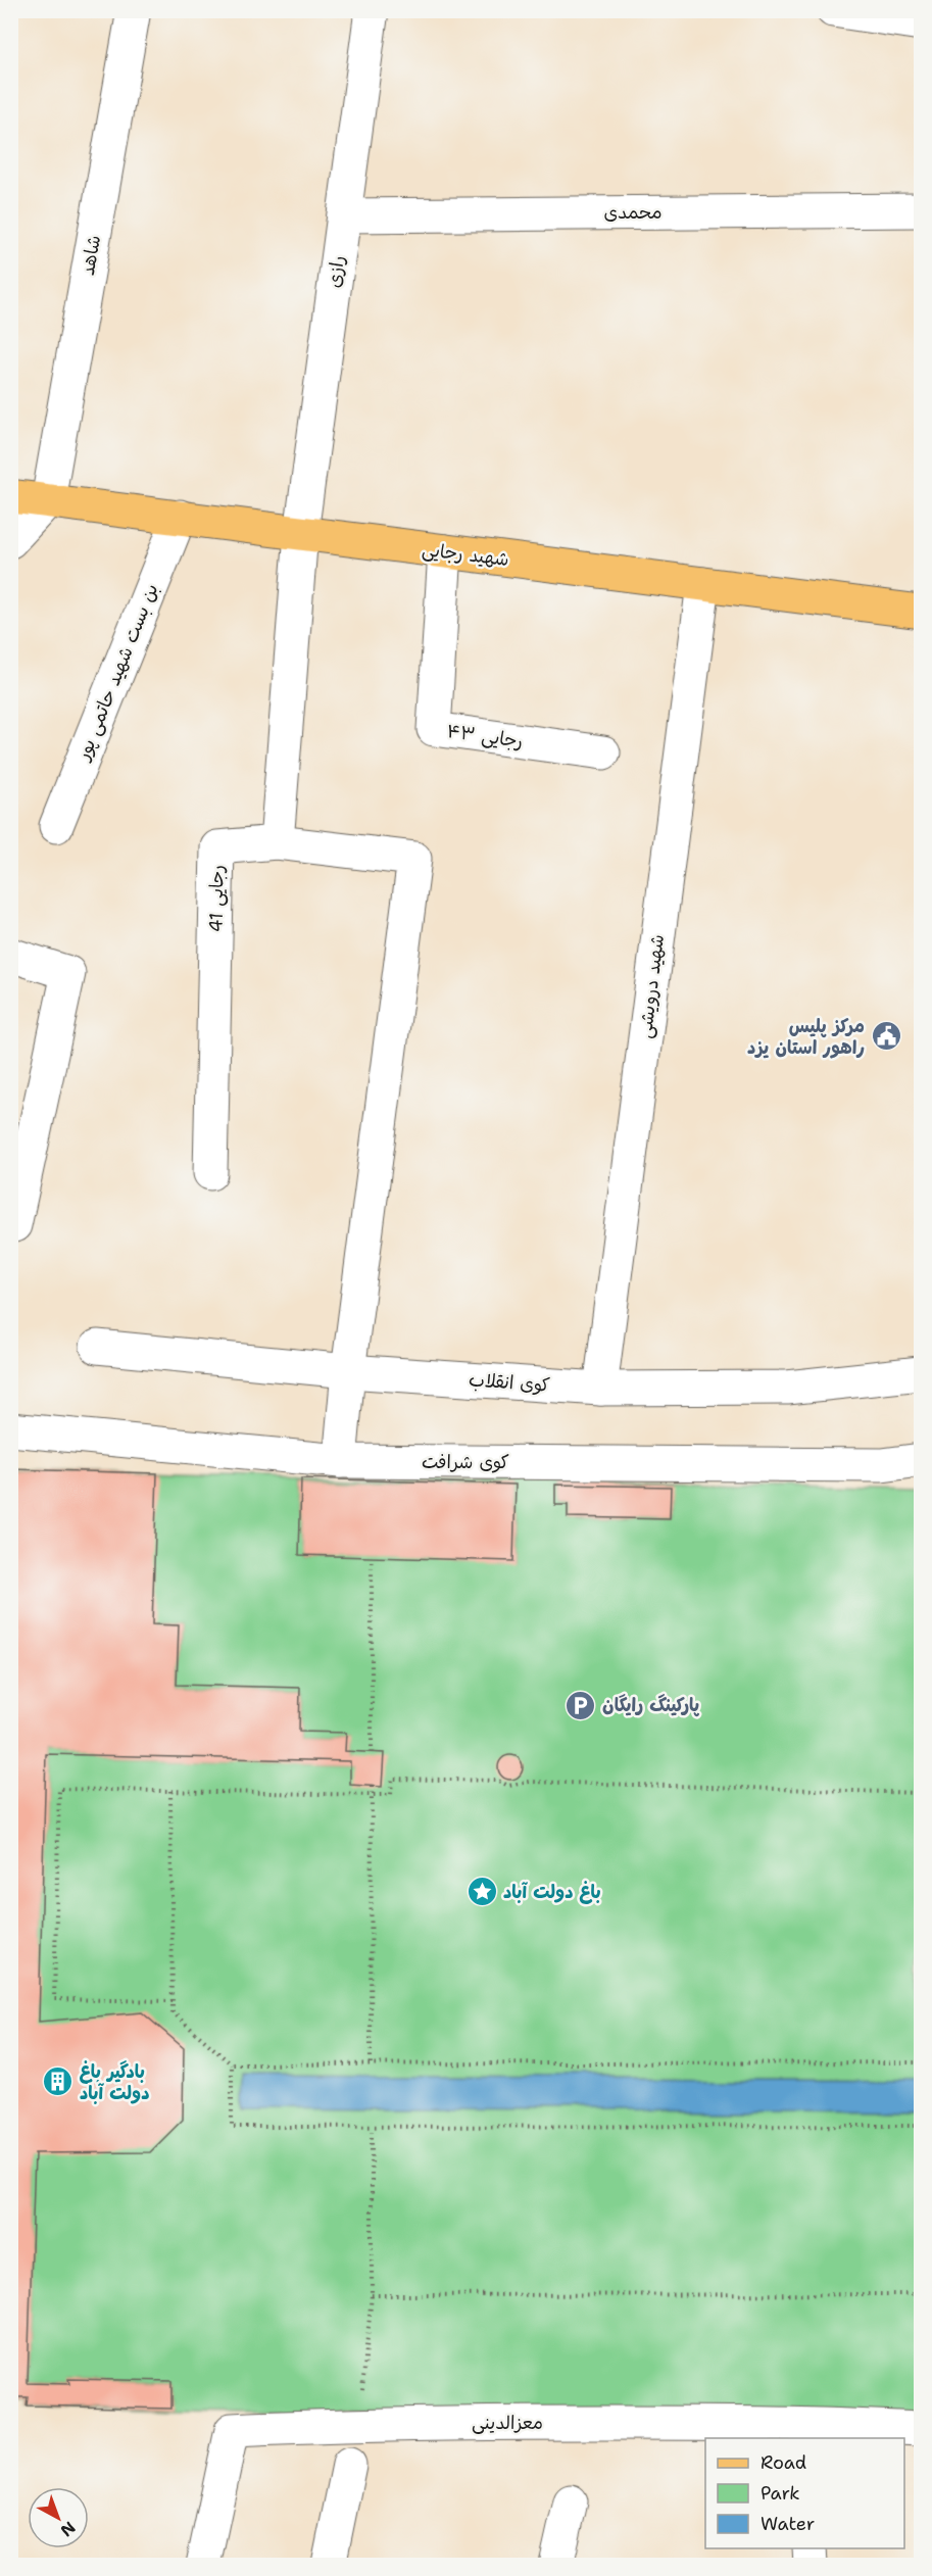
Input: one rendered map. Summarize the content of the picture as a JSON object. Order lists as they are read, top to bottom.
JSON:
{
  "streets": {
    "main road": ["شهید رجایی"],
    "street": [
      "محمدی",
      "شاهد",
      "رازی",
      "بن بست شهید حاتمی پور",
      "رجایی ۴۳",
      "رجایی 41",
      "شهید درویشی",
      "کوی انقلاب",
      "کوی شرافت",
      "معزالدینی"
    ]
  },
  "crossings": [
    ["محمدی", "رازی"],
    ["شاهد", "شهید رجایی"],
    ["رازی", "شهید رجایی"],
    ["شهید رجایی", "بن بست شهید حاتمی پور"],
    ["شهید رجایی", "رجایی ۴۳"],
    ["شهید رجایی", "شهید درویشی"],
    ["شهید درویشی", "کوی انقلاب"]
  ],
  "places": {
    "public building": ["مرکز پلیس راهور استان یزد"],
    "parking": ["پارکینگ رایگان"],
    "place": ["باغ دولت آباد"],
    "building": ["بادگیر باغ دولت آباد"]
  },
  "legend": ["Road", "Park", "Water"],
  "north": "bottom right"
}
